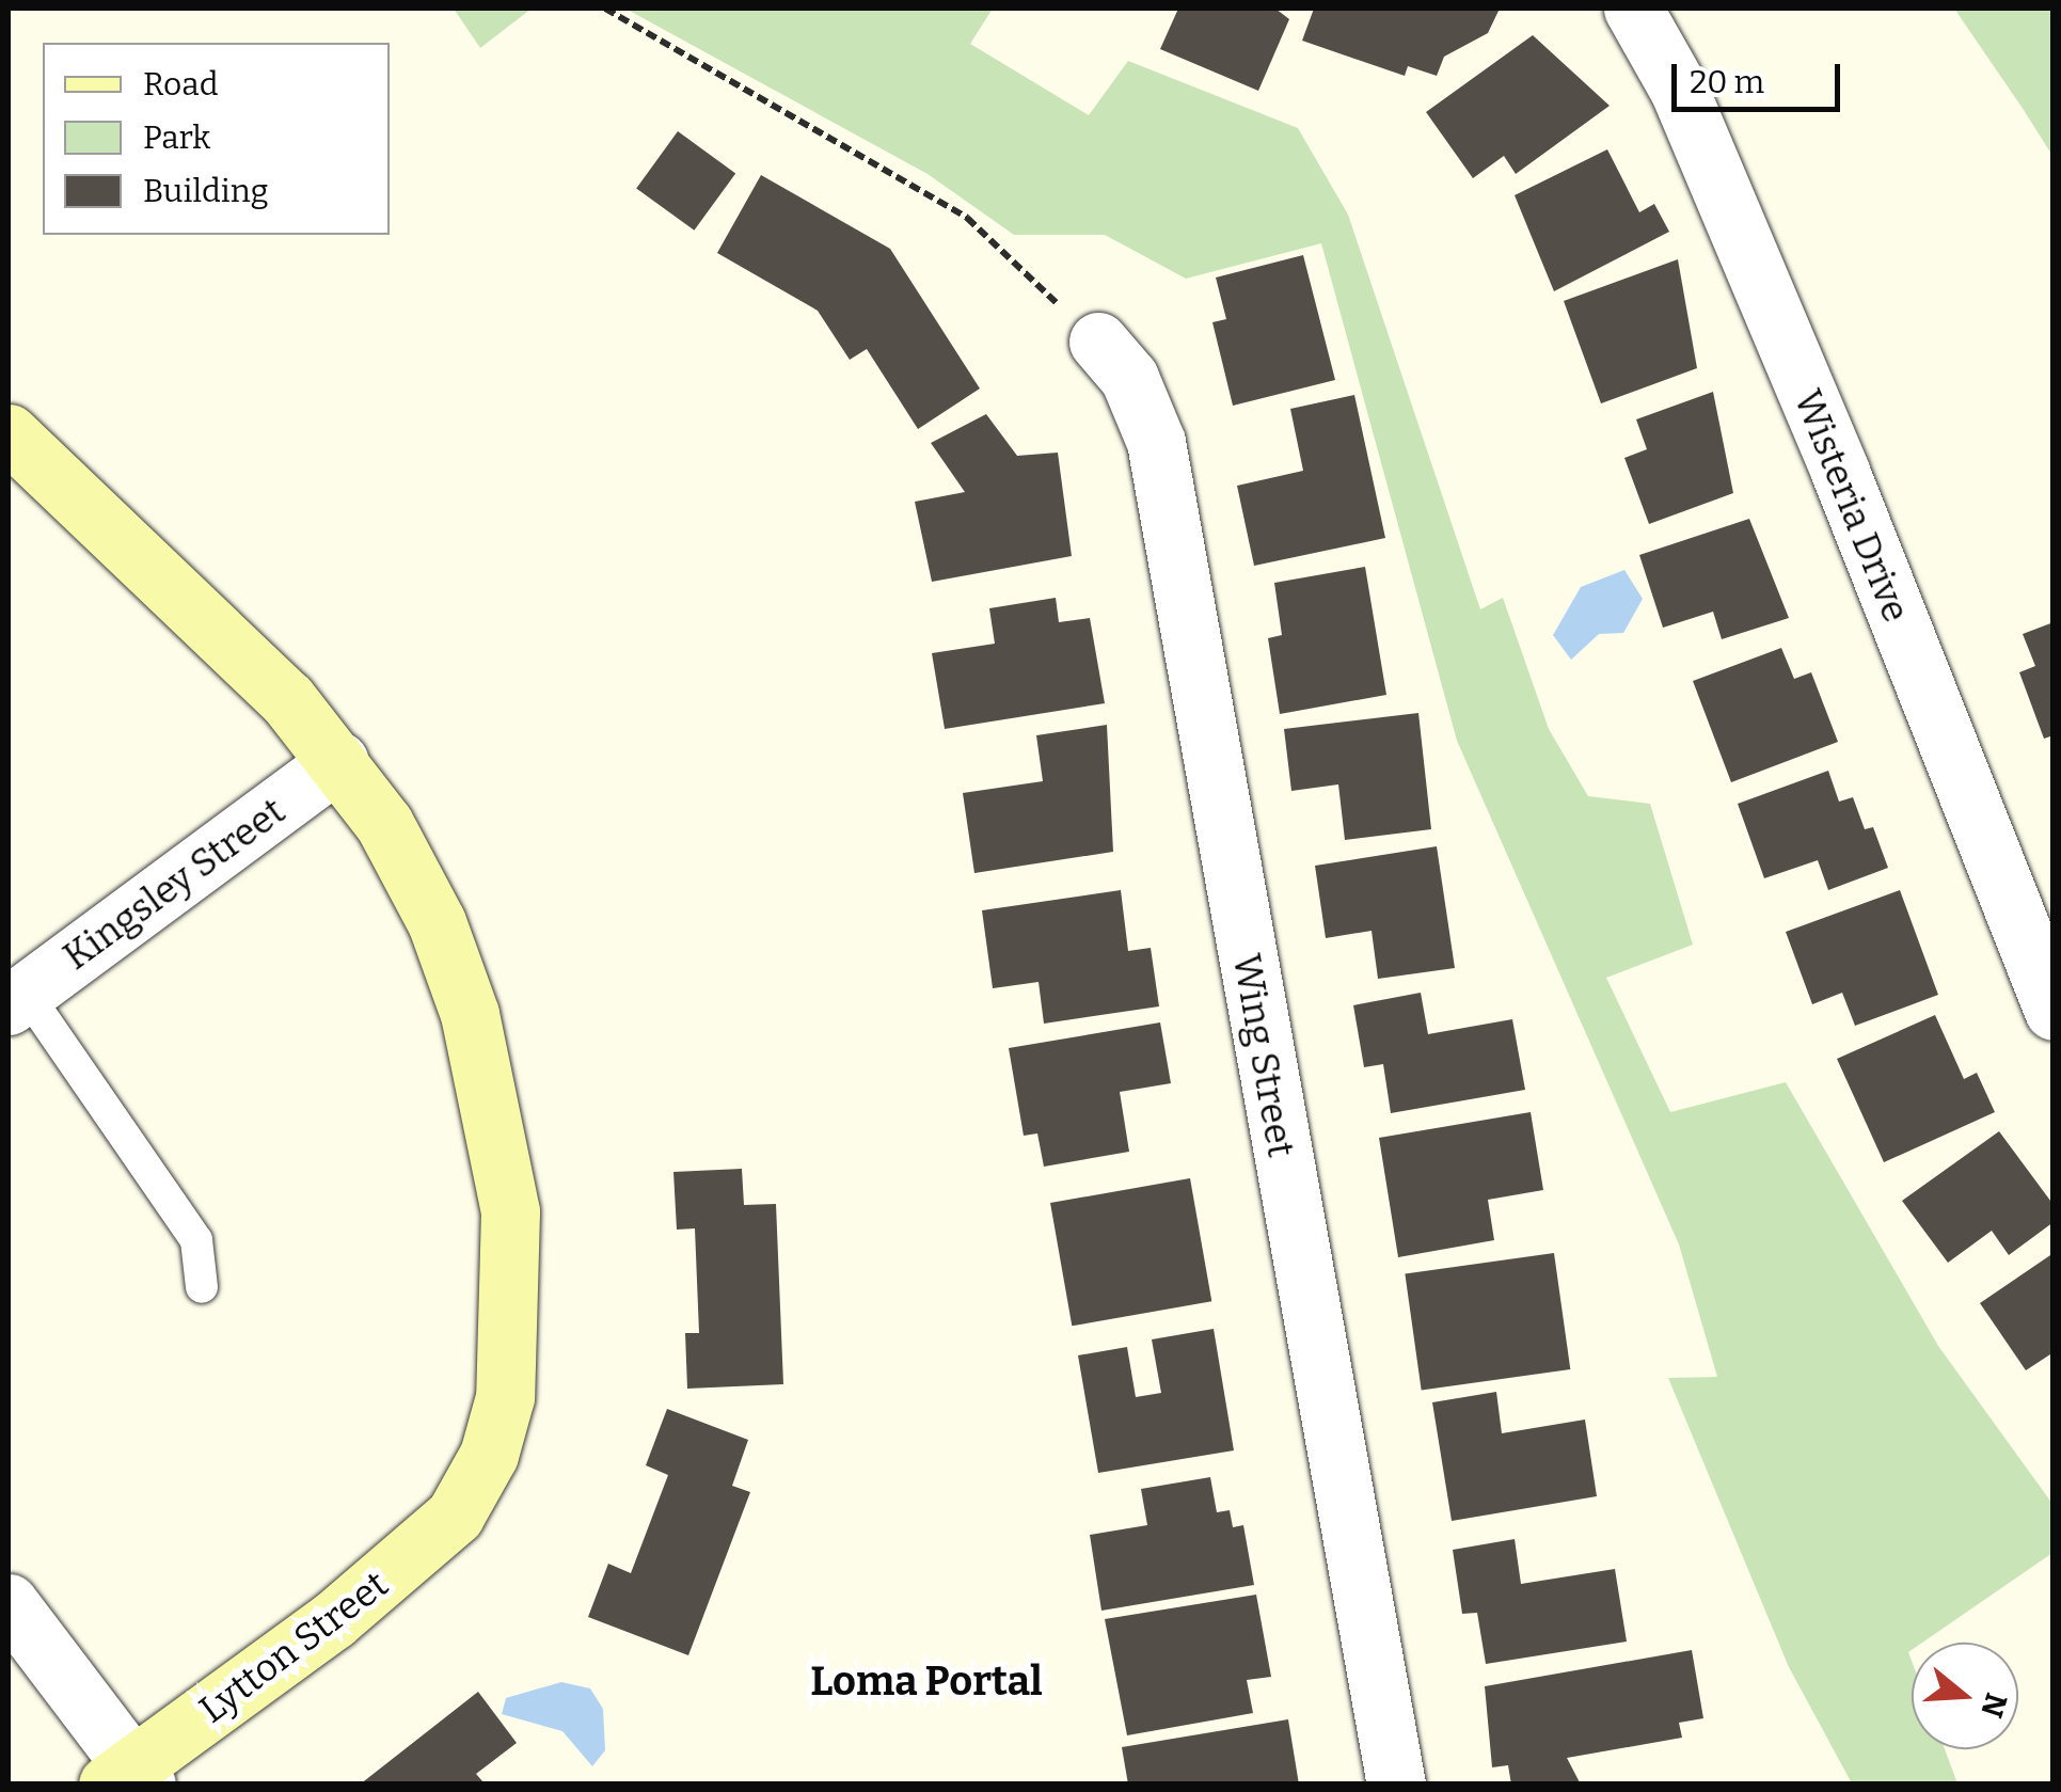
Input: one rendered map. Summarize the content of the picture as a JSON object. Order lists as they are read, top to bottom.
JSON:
{
  "streets": {
    "main road": ["Lytton Street"],
    "street": ["Wisteria Drive", "Kingsley Street", "Wing Street"]
  },
  "crossings": [
    ["Kingsley Street", "Lytton Street"]
  ],
  "districts": ["Loma Portal"],
  "legend": ["Road", "Park", "Building"],
  "scale_bar": "20 m",
  "north": "right"
}
